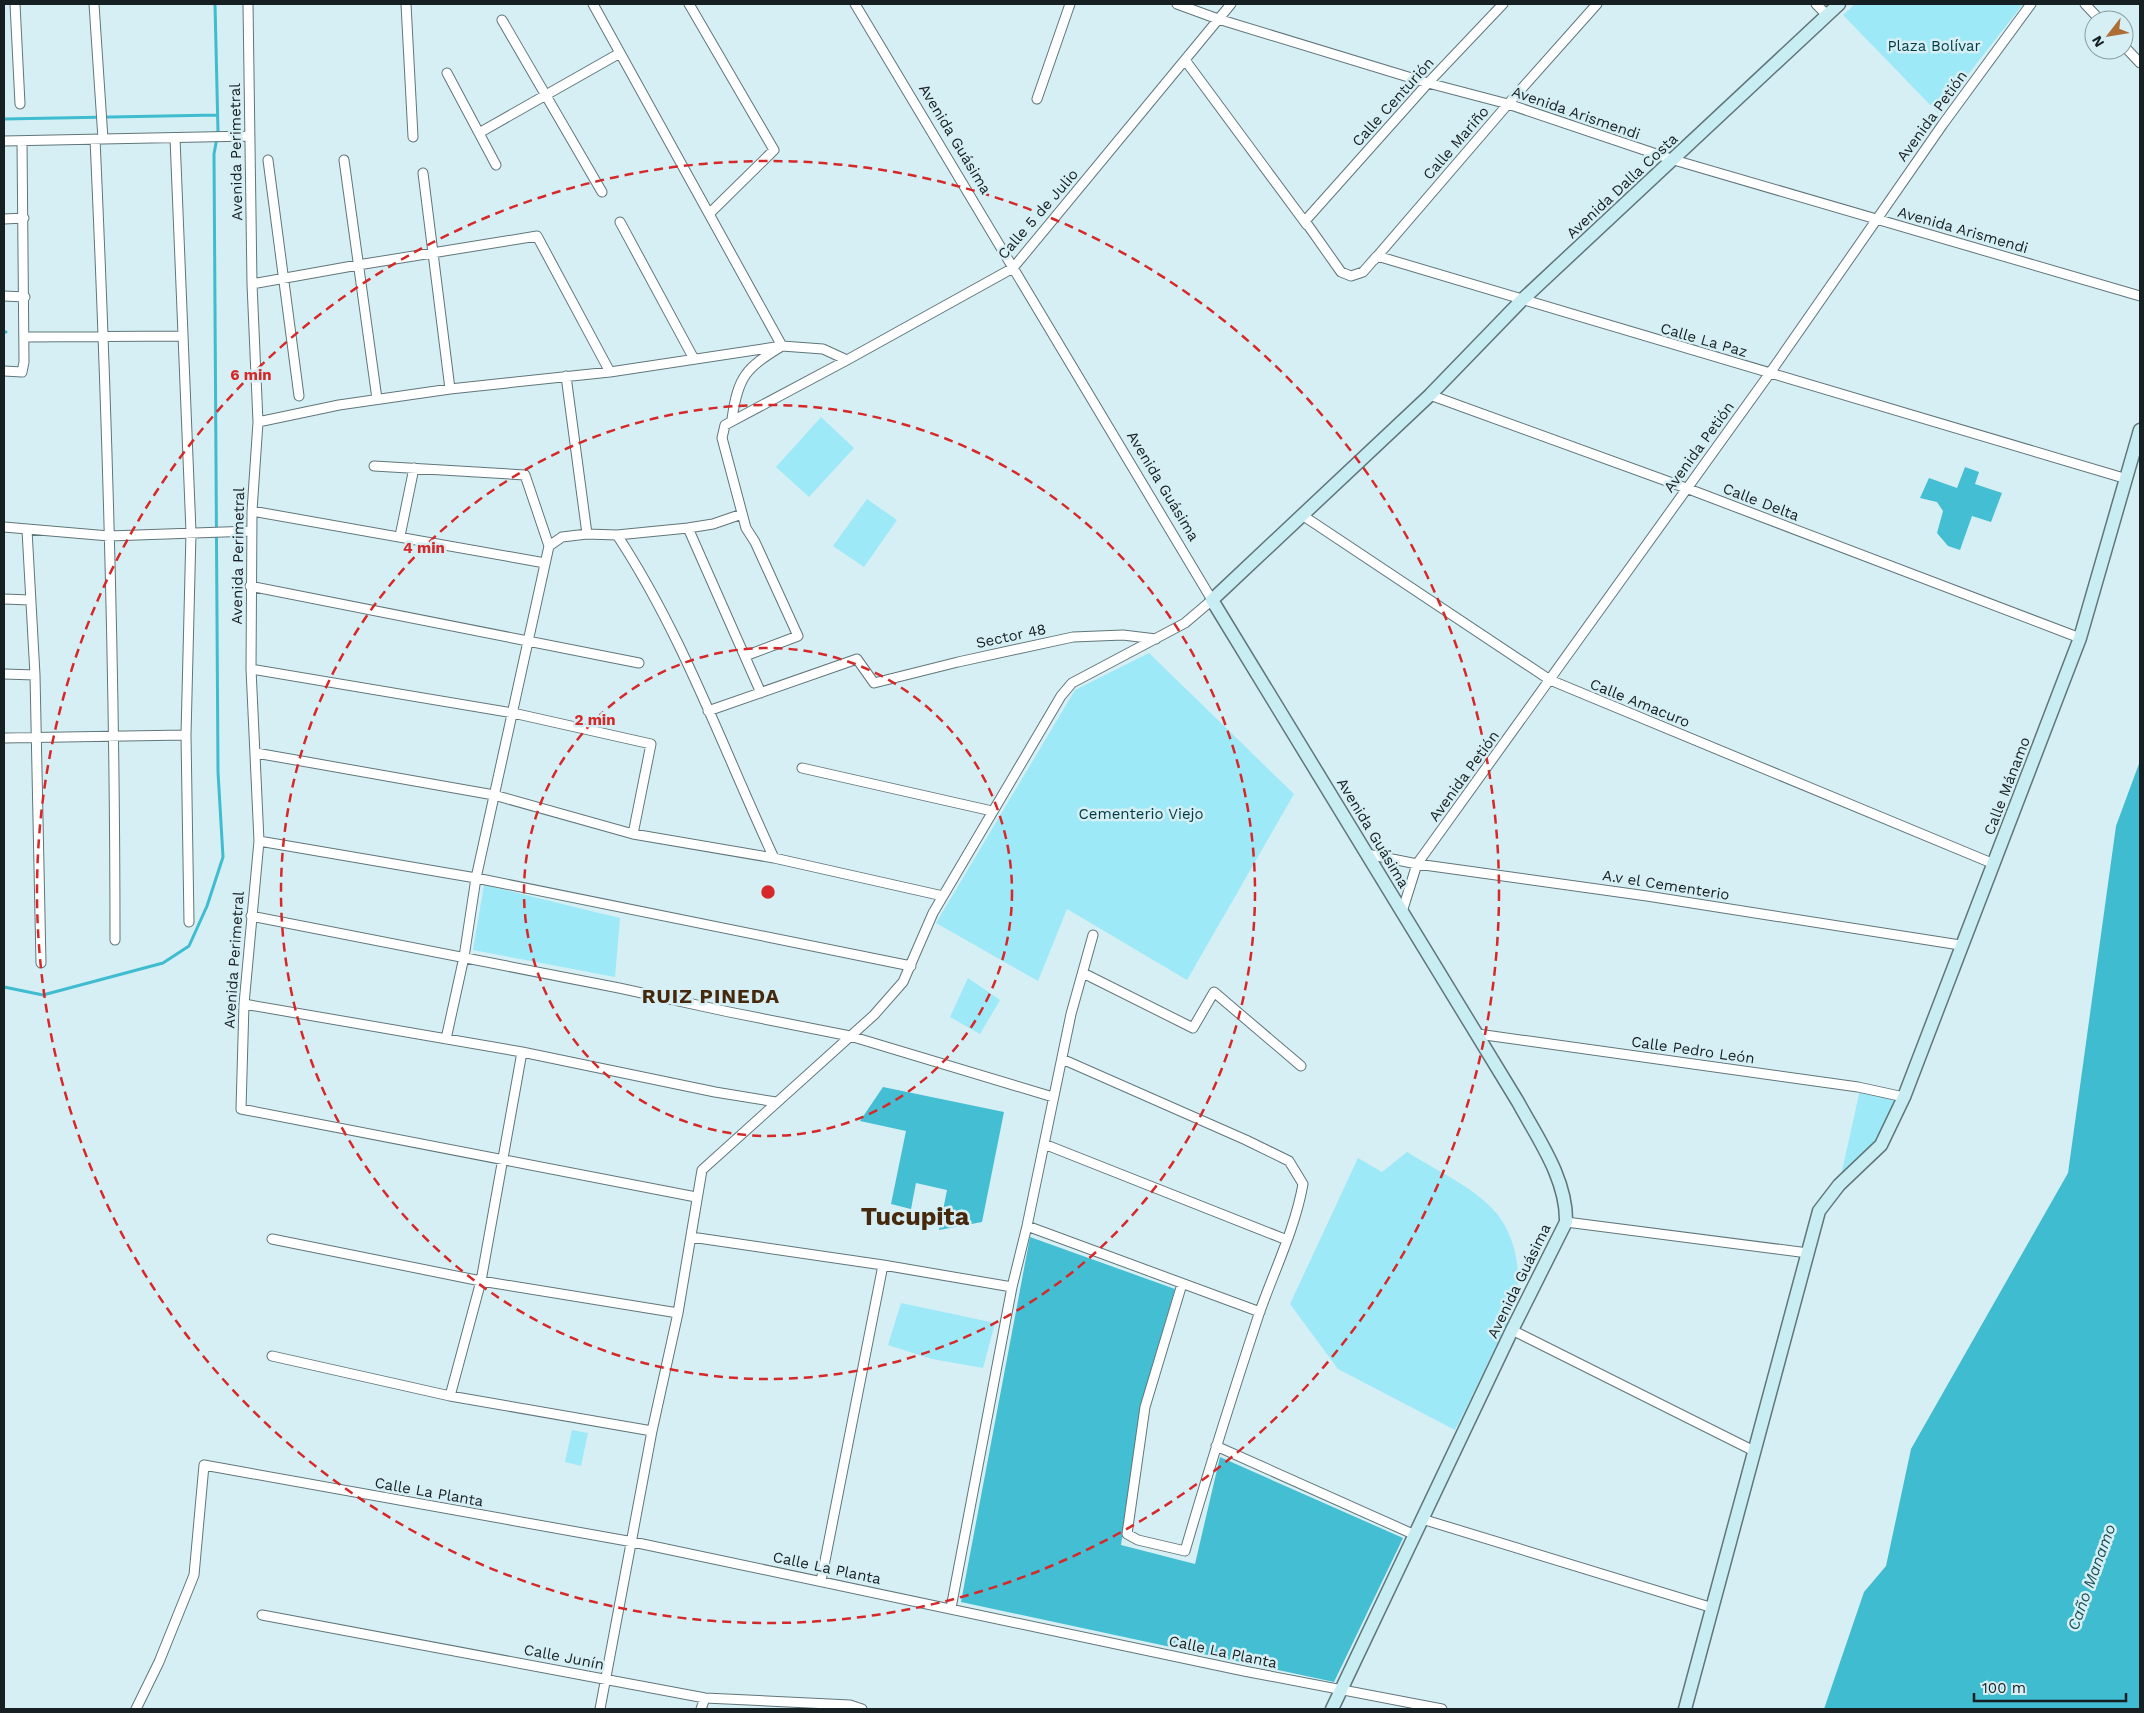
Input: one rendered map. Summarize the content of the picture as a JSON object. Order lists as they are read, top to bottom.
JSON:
{
  "streets": {
    "main road": ["Avenida Guásima", "Avenida Dalla Costa", "Calle Mánamo"],
    "street": [
      "Calle Centurión",
      "Avenida Arismendi",
      "Avenida Petión",
      "Calle Mariño",
      "Avenida Perimetral",
      "Calle 5 de Julio",
      "Calle La Paz",
      "Calle Delta",
      "Sector 48",
      "Calle Amacuro",
      "A.v el Cementerio",
      "Calle Pedro León",
      "Calle La Planta",
      "Calle Junín"
    ]
  },
  "crossings": [
    ["Calle Centurión", "Avenida Arismendi"],
    ["Avenida Arismendi", "Avenida Petión"],
    ["Avenida Arismendi", "Calle Mariño"],
    ["Avenida Arismendi", "Avenida Dalla Costa"],
    ["Avenida Arismendi", "Calle 5 de Julio"],
    ["Avenida Petión", "Avenida Guásima"],
    ["Avenida Petión", "Calle La Paz"],
    ["Avenida Petión", "Calle Delta"],
    ["Avenida Petión", "Calle Amacuro"],
    ["Avenida Petión", "A.v el Cementerio"],
    ["Avenida Guásima", "Avenida Dalla Costa"],
    ["Avenida Guásima", "Calle 5 de Julio"],
    ["Avenida Guásima", "A.v el Cementerio"],
    ["Avenida Guásima", "Calle Pedro León"],
    ["Avenida Guásima", "Calle La Planta"],
    ["Calle Mariño", "Calle La Paz"],
    ["Avenida Dalla Costa", "Calle La Paz"],
    ["Avenida Dalla Costa", "Calle Delta"],
    ["Avenida Dalla Costa", "Calle Amacuro"],
    ["Calle La Paz", "Calle Mánamo"],
    ["Calle Delta", "Calle Mánamo"],
    ["Calle Amacuro", "Calle Mánamo"],
    ["Calle Mánamo", "A.v el Cementerio"],
    ["Calle Mánamo", "Calle Pedro León"]
  ],
  "districts": ["RUIZ PINEDA", "Tucupita"],
  "water": ["Caño Manamo"],
  "parks": ["Plaza Bolívar", "Cementerio Viejo"],
  "scale_bar": "100 m",
  "north": "bottom left",
  "rings": ["6 min", "4 min", "2 min"]
}
